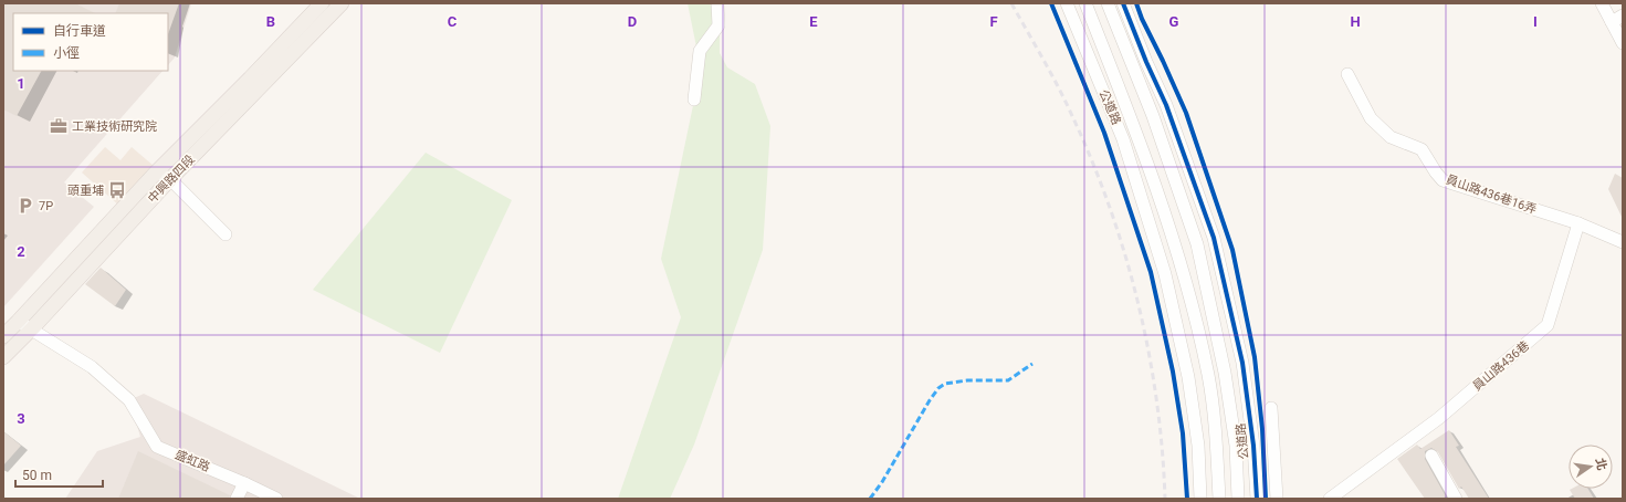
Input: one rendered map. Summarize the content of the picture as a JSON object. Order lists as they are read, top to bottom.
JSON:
{
  "streets": {
    "main road": ["中興路四段"],
    "street": [
      "公道路",
      "員山路436巷16弄",
      "員山路436巷",
      "盛虹路"
    ]
  },
  "crossings": [
    ["中興路四段", "盛虹路"],
    ["員山路436巷16弄", "員山路436巷"]
  ],
  "places": {
    "office": ["工業技術研究院"],
    "bus stop": ["頭重埔"],
    "parking": ["7P"]
  },
  "legend": ["自行車道", "小徑"],
  "scale_bar": "50 m",
  "north": "right",
  "grid": {
    "columns": [
      "B",
      "C",
      "D",
      "E",
      "F",
      "G",
      "H",
      "I"
    ],
    "rows": ["1", "2", "3"]
  }
}
